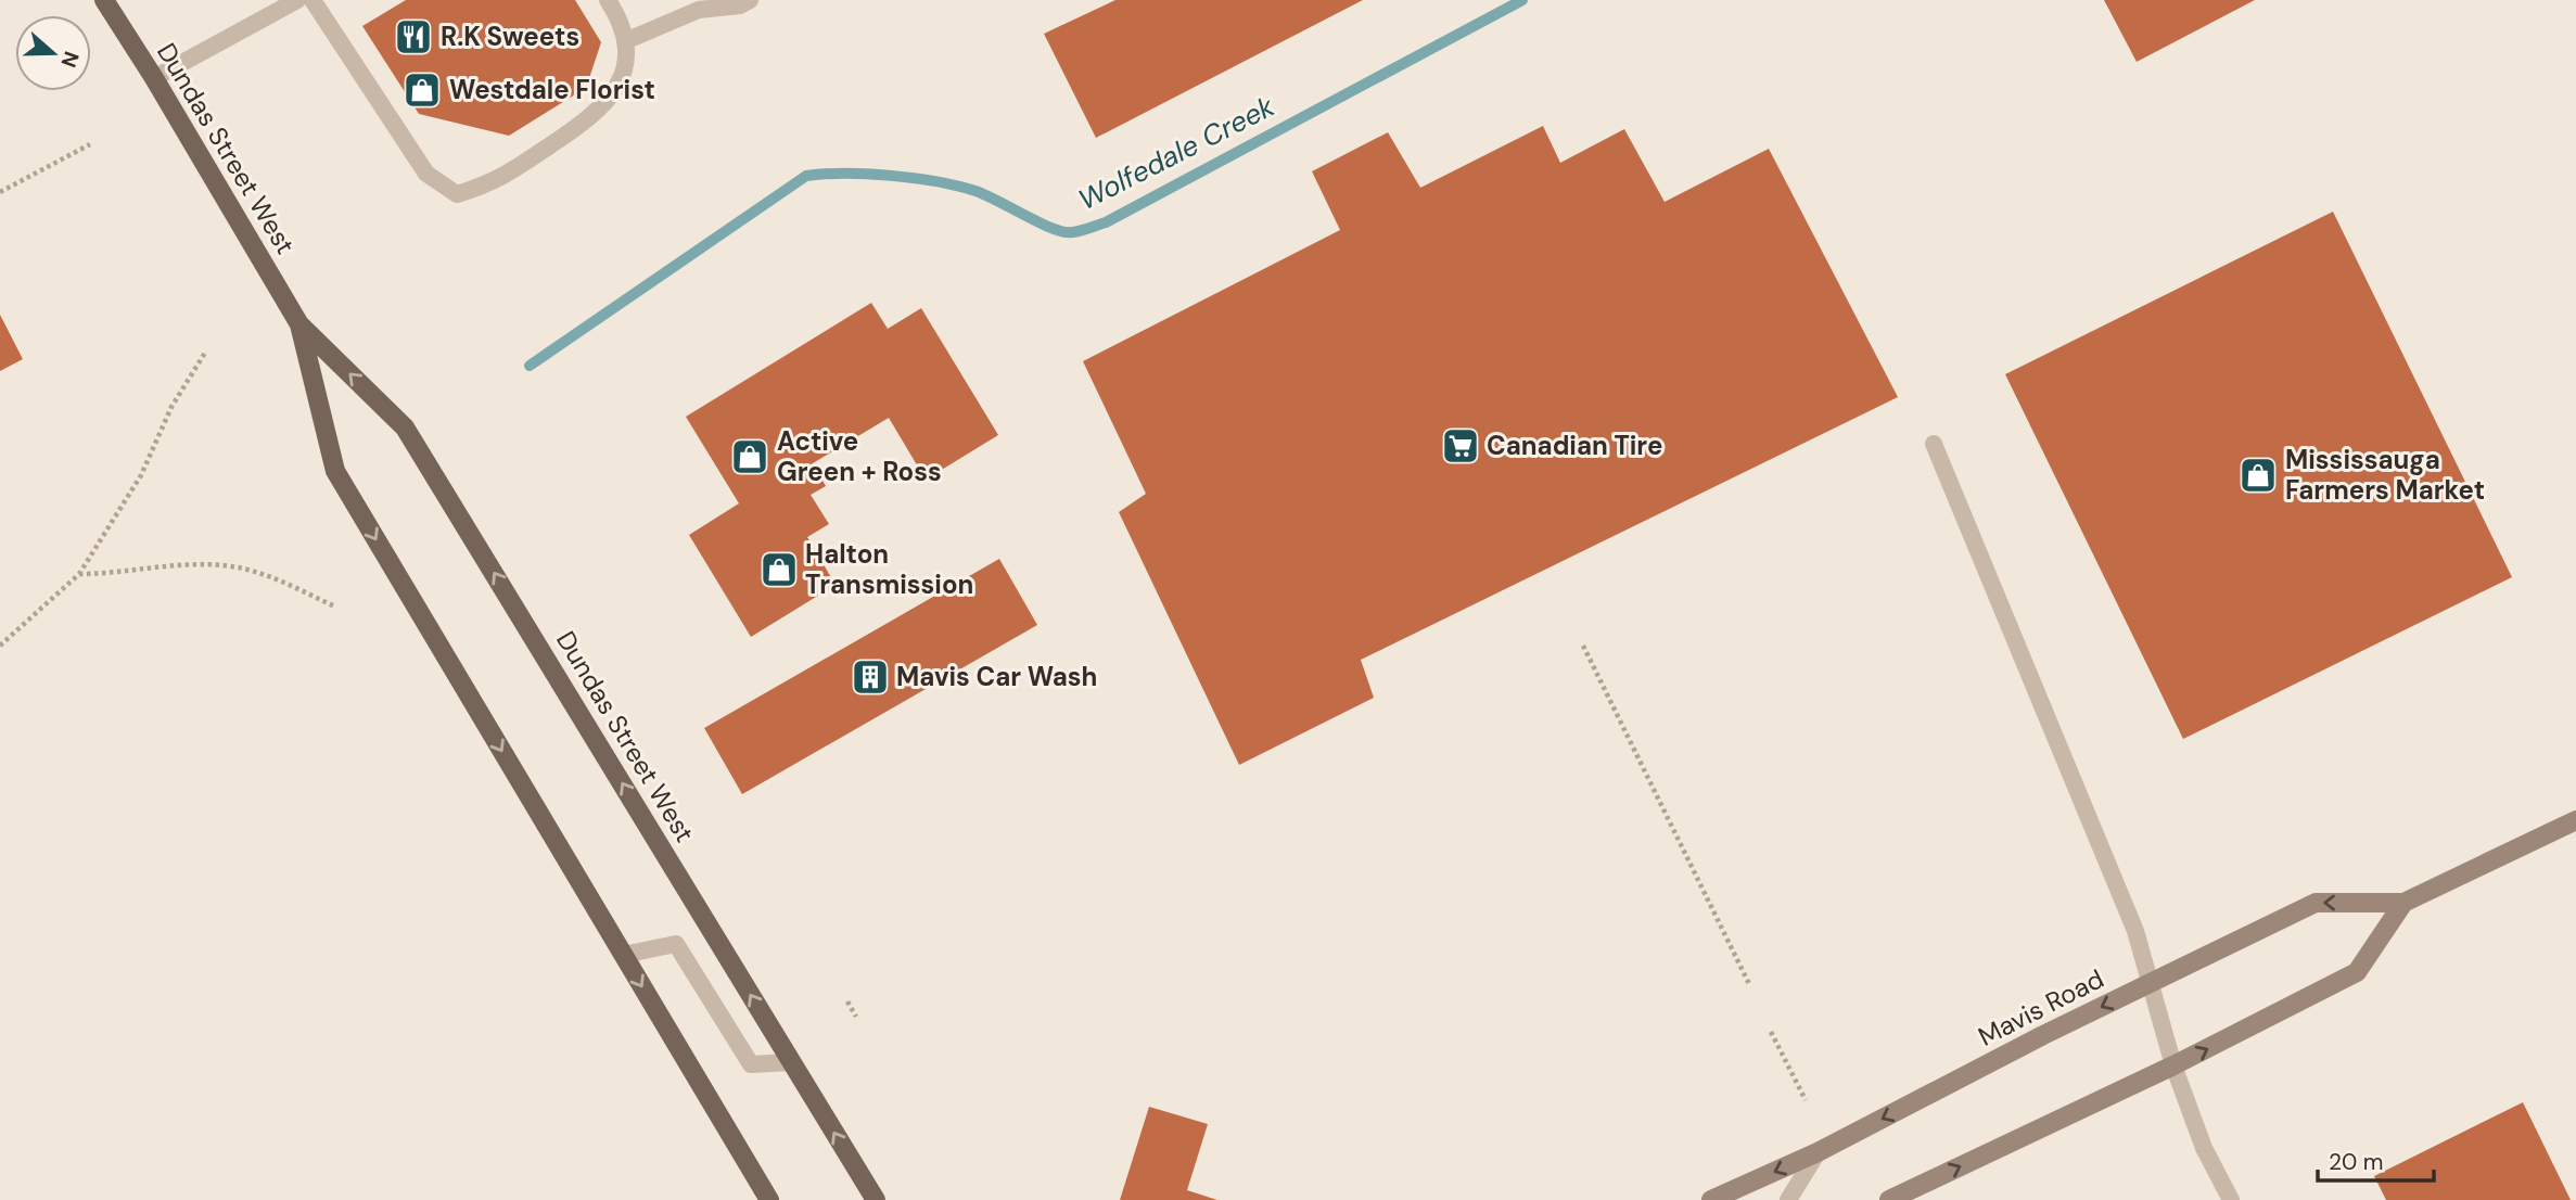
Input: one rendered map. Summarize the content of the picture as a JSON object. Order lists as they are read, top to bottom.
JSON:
{
  "streets": {
    "main road": ["Dundas Street West", "Mavis Road"]
  },
  "water": ["Wolfedale Creek"],
  "places": {
    "restaurant": ["R.K Sweets"],
    "shop": [
      "Westdale Florist",
      "Active Green + Ross",
      "Mississauga Farmers Market",
      "Halton Transmission"
    ],
    "supermarket": ["Canadian Tire"],
    "building": ["Mavis Car Wash"]
  },
  "scale_bar": "20 m",
  "north": "right"
}
